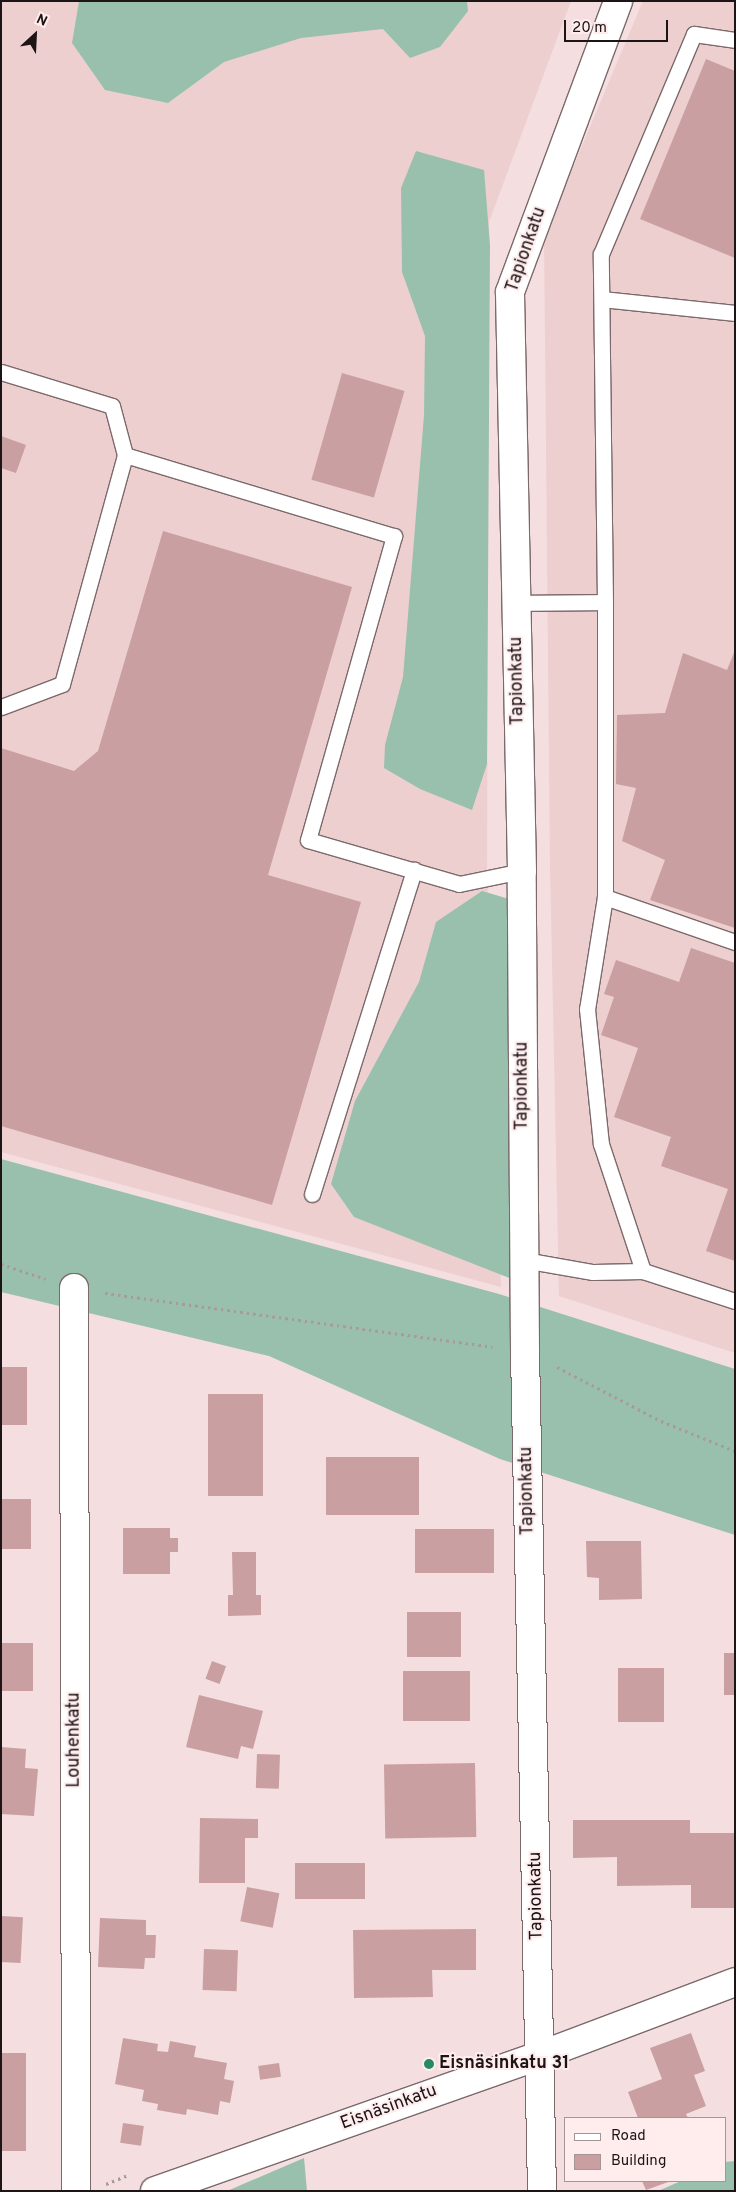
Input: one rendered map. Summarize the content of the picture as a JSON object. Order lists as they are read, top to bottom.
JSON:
{
  "streets": {
    "street": ["Tapionkatu", "Louhenkatu", "Eisnäsinkatu"]
  },
  "crossings": [
    ["Tapionkatu", "Eisnäsinkatu"]
  ],
  "places": ["Eisnäsinkatu 31"],
  "legend": ["Road", "Building"],
  "scale_bar": "20 m",
  "north": "top right"
}
